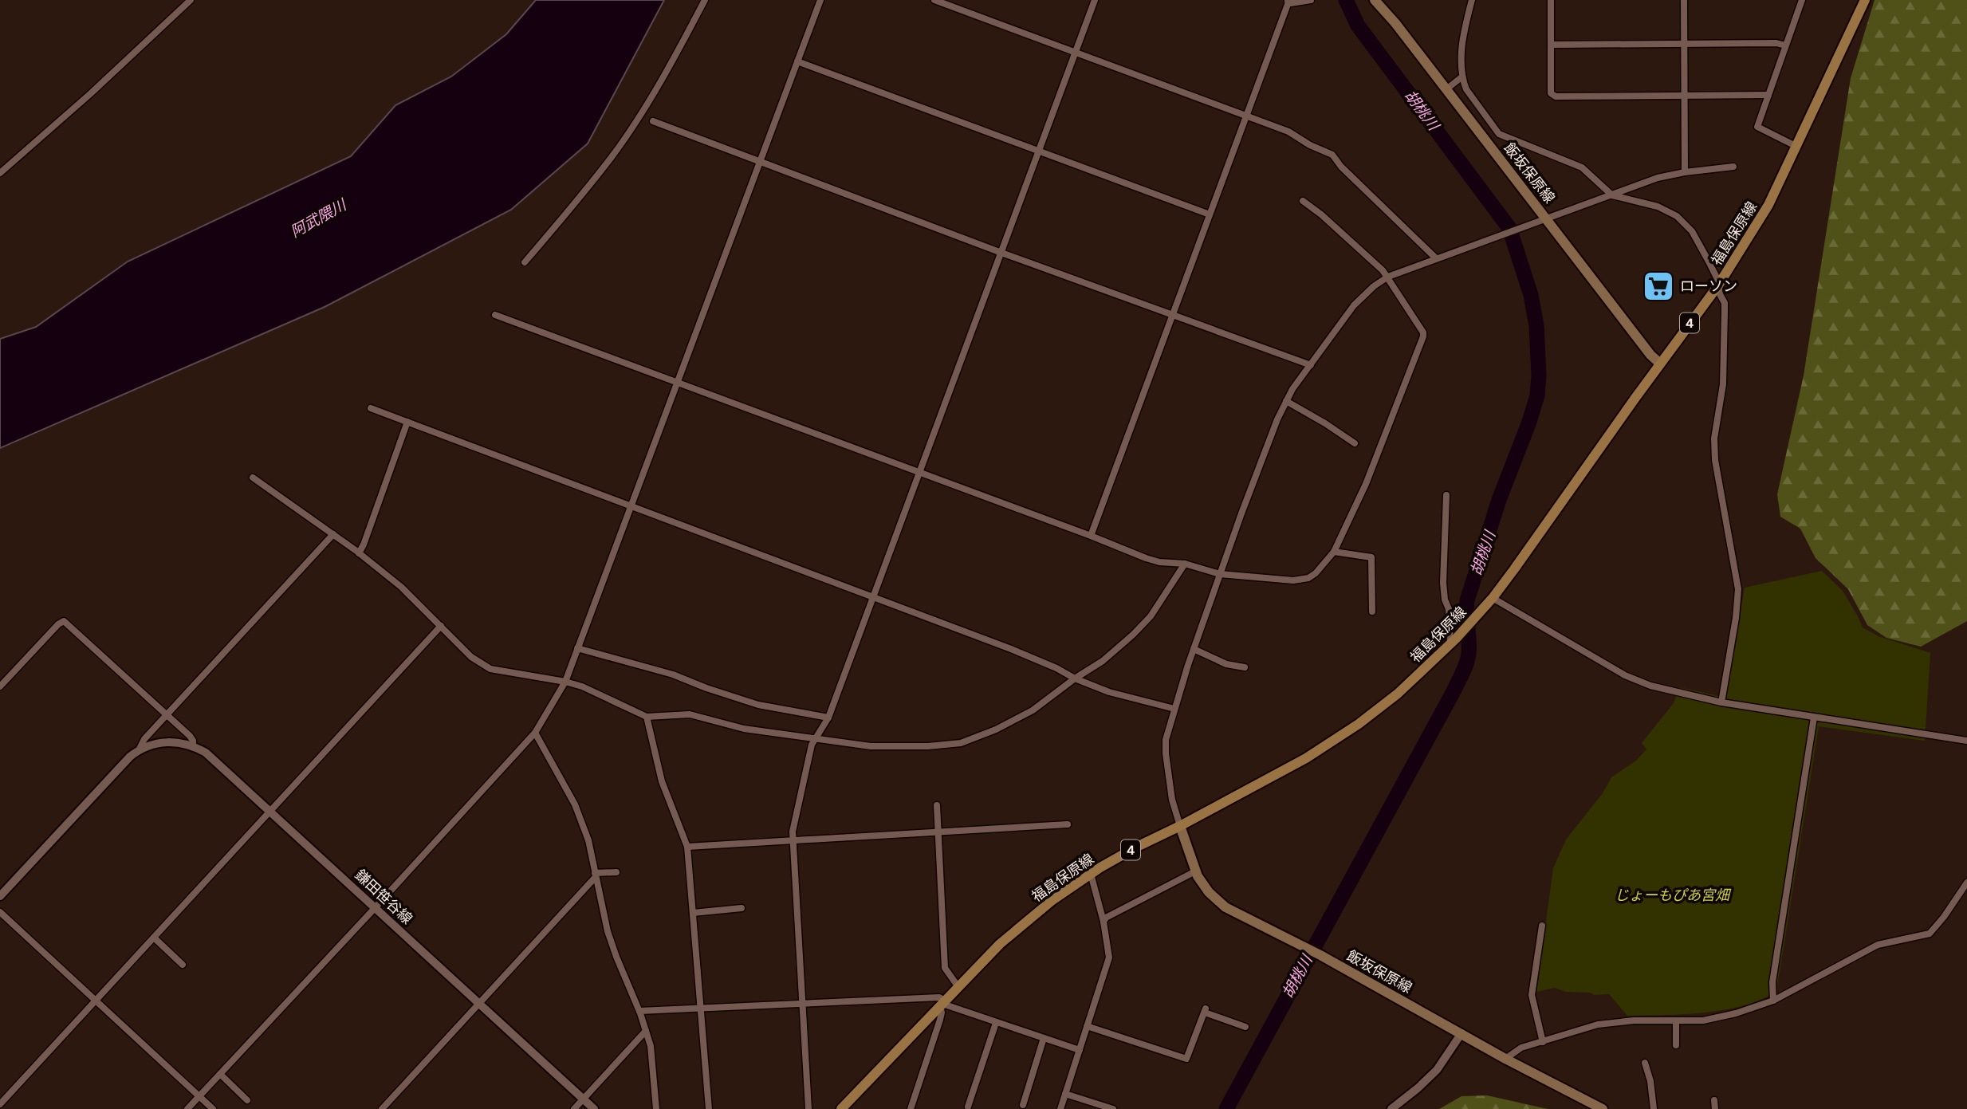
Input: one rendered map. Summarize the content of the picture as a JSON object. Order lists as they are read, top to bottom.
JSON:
{
  "streets": {
    "main road": ["飯坂保原線", "福島保原線", "4"],
    "street": ["鎌田笹谷線"]
  },
  "crossings": [
    ["飯坂保原線", "福島保原線"]
  ],
  "water": ["胡桃川", "阿武隈川"],
  "parks": ["じょーもぴあ宮畑"],
  "places": {
    "supermarket": ["ローソン"]
  }
}
